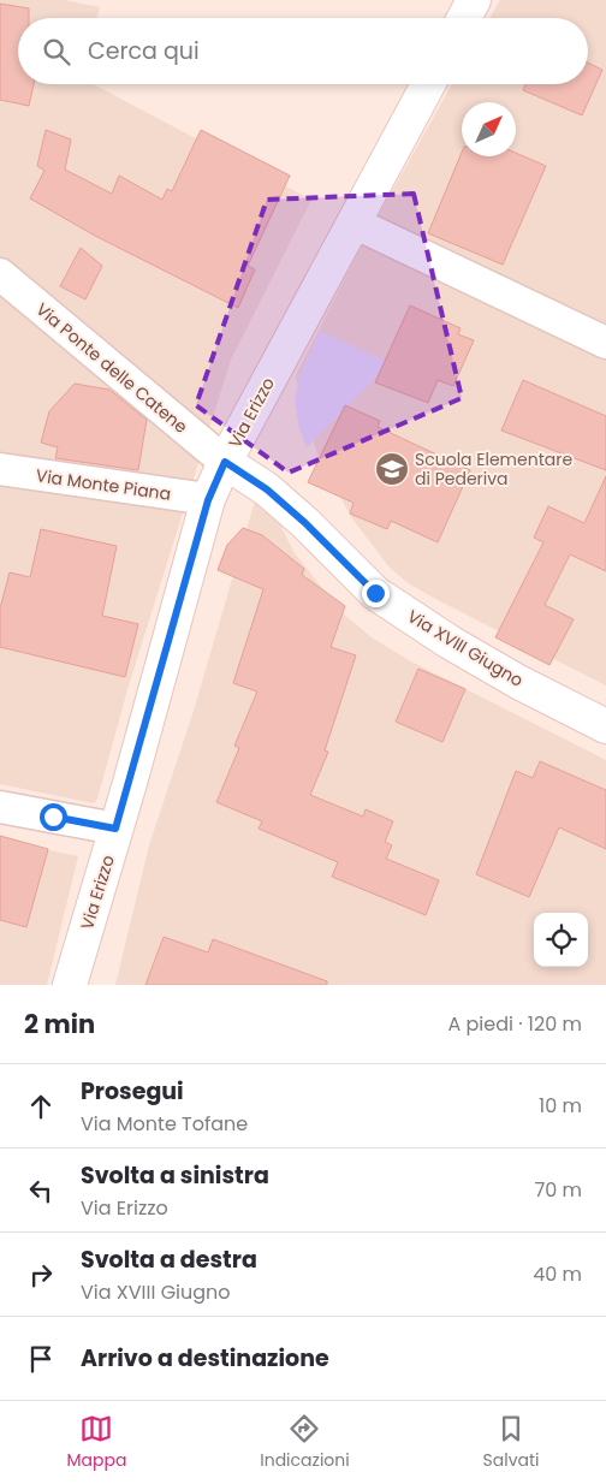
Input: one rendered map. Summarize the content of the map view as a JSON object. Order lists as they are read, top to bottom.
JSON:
{
  "streets": {
    "main road": ["Via Erizzo", "Via XVIII Giugno"],
    "street": ["Via Ponte delle Catene", "Via Monte Piana"]
  },
  "crossings": [
    ["Via Ponte delle Catene", "Via Erizzo"],
    ["Via Ponte delle Catene", "Via XVIII Giugno"],
    ["Via Erizzo", "Via Monte Piana"],
    ["Via Erizzo", "Via XVIII Giugno"]
  ],
  "places": {
    "school or university": ["Scuola Elementare di Pederiva"]
  },
  "north": "top right",
  "page": {
    "search": "Cerca qui",
    "heading": ["2 min", "A piedi · 120 m"],
    "list": [
      ["Prosegui", "Via Monte Tofane", "10 m"],
      ["Svolta a sinistra", "Via Erizzo", "70 m"],
      ["Svolta a destra", "Via XVIII Giugno", "40 m"],
      "Arrivo a destinazione"
    ],
    "nav": ["Mappa", "Indicazioni", "Salvati"]
  }
}
